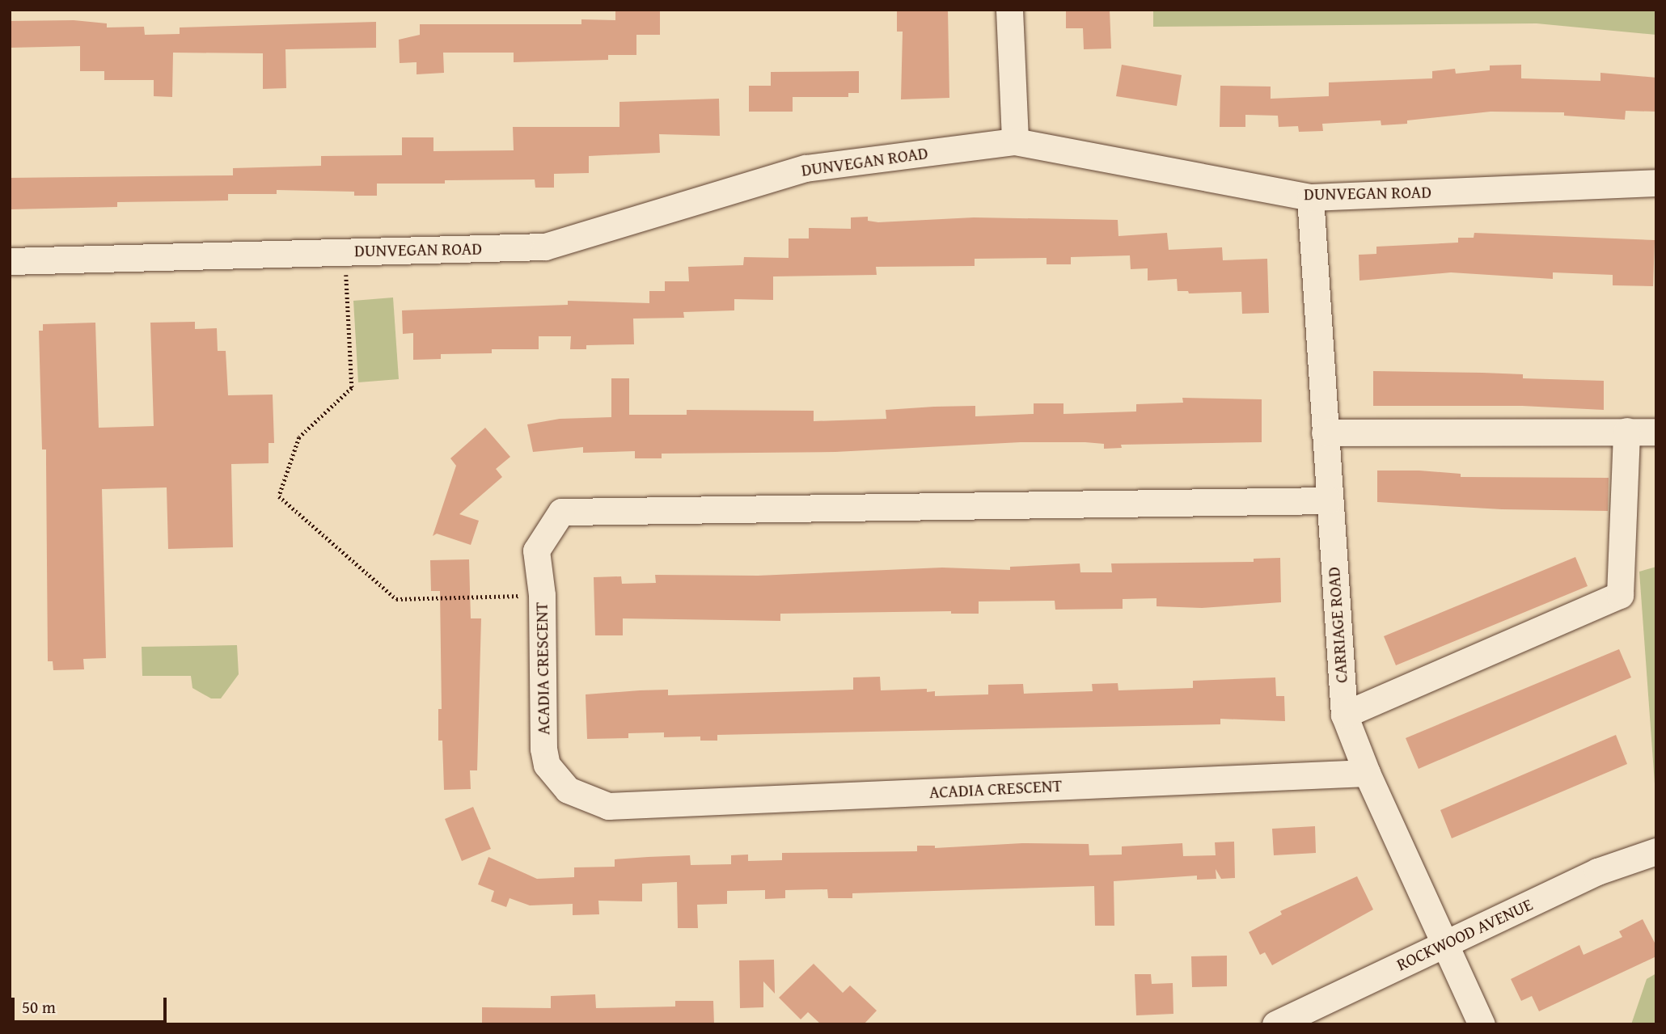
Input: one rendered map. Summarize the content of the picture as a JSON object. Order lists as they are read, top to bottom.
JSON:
{
  "streets": {
    "street": [
      "DUNVEGAN ROAD",
      "CARRIAGE ROAD",
      "ACADIA CRESCENT",
      "ROCKWOOD AVENUE"
    ]
  },
  "crossings": [
    ["DUNVEGAN ROAD", "CARRIAGE ROAD"],
    ["CARRIAGE ROAD", "ACADIA CRESCENT"],
    ["CARRIAGE ROAD", "ROCKWOOD AVENUE"]
  ],
  "scale_bar": "50 m"
}
